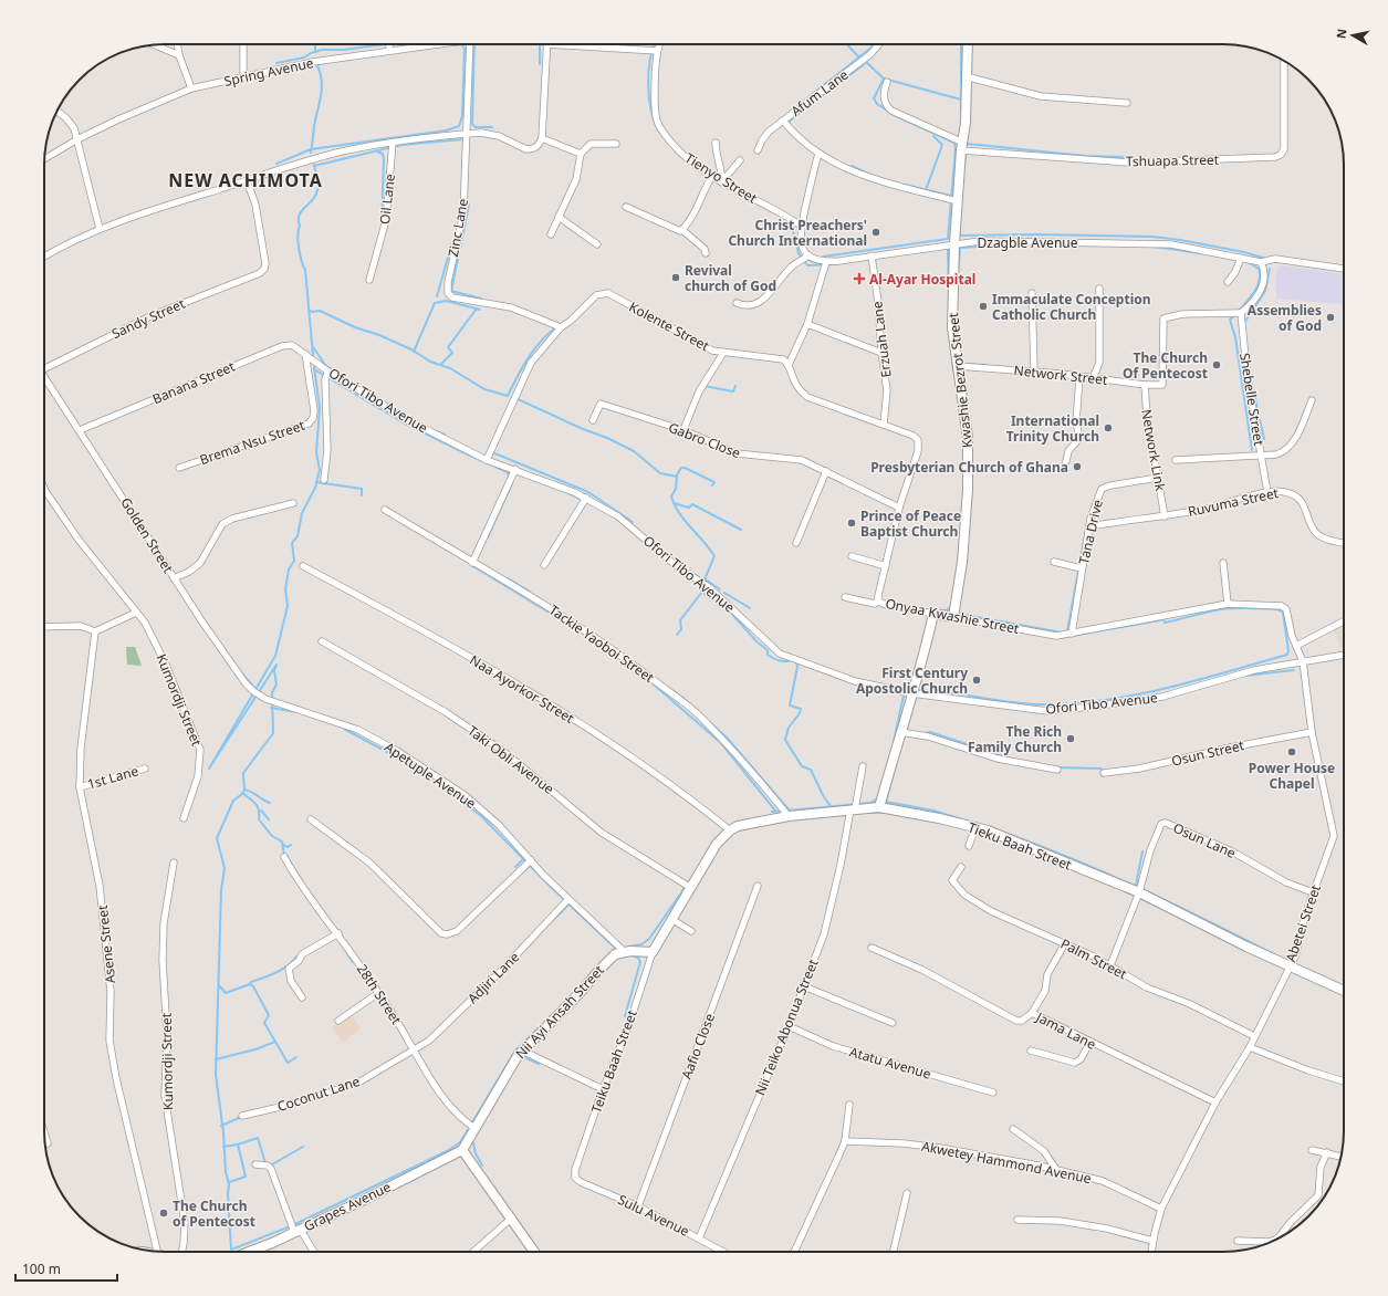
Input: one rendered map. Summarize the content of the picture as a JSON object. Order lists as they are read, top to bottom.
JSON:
{
  "streets": {
    "street": [
      "Spring Avenue",
      "Afum Lane",
      "Tshuapa Street",
      "Tienyo Street",
      "Oil Lane",
      "Zinc Lane",
      "Dzagble Avenue",
      "Sandy Street",
      "Kolente Street",
      "Erzuah Lane",
      "Network Street",
      "Kwashie Bezrot Street",
      "Banana Street",
      "Shebelle Street",
      "Ofori Tibo Avenue",
      "Gabro Close",
      "Brema Nsu Street",
      "Network Link",
      "Ruvuma Street",
      "Tana Drive",
      "Golden Street",
      "Onyaa Kwashie Street",
      "Tackie Yaoboi Street",
      "Naa Ayorkor Street",
      "Kumordji Street",
      "Osun Street",
      "Taki Obli Avenue",
      "Apetuple Avenue",
      "1st Lane",
      "Osun Lane",
      "Tieku Baah Street",
      "Abetei Street",
      "Asene Street",
      "Palm Street",
      "Adjiri Lane",
      "28th Street",
      "Nii Ayi Ansah Street",
      "Nii Teiko Abonua Street",
      "Jama Lane",
      "Aafio Close",
      "Teiku Baah Street",
      "Atatu Avenue",
      "Coconut Lane",
      "Akwetey Hammond Avenue",
      "Grapes Avenue",
      "Sulu Avenue"
    ]
  },
  "crossings": [
    ["Tshuapa Street", "Kwashie Bezrot Street"],
    ["Zinc Lane", "Kolente Street"],
    ["Dzagble Avenue", "Erzuah Lane"],
    ["Dzagble Avenue", "Kwashie Bezrot Street"],
    ["Kolente Street", "Ofori Tibo Avenue"],
    ["Kolente Street", "Onyaa Kwashie Street"],
    ["Erzuah Lane", "Onyaa Kwashie Street"],
    ["Network Street", "Kwashie Bezrot Street"],
    ["Network Street", "Shebelle Street"],
    ["Network Street", "Network Link"],
    ["Kwashie Bezrot Street", "Onyaa Kwashie Street"],
    ["Banana Street", "Ofori Tibo Avenue"],
    ["Banana Street", "Brema Nsu Street"],
    ["Banana Street", "Golden Street"],
    ["Shebelle Street", "Ruvuma Street"],
    ["Ofori Tibo Avenue", "Brema Nsu Street"],
    ["Ofori Tibo Avenue", "Abetei Street"],
    ["Gabro Close", "Onyaa Kwashie Street"],
    ["Network Link", "Ruvuma Street"],
    ["Network Link", "Tana Drive"],
    ["Ruvuma Street", "Tana Drive"],
    ["Tana Drive", "Onyaa Kwashie Street"],
    ["Golden Street", "Apetuple Avenue"],
    ["Onyaa Kwashie Street", "Abetei Street"],
    ["Tackie Yaoboi Street", "Tieku Baah Street"],
    ["Naa Ayorkor Street", "Tieku Baah Street"],
    ["Osun Street", "Abetei Street"],
    ["Taki Obli Avenue", "Tieku Baah Street"],
    ["Apetuple Avenue", "Adjiri Lane"],
    ["Apetuple Avenue", "Nii Ayi Ansah Street"],
    ["1st Lane", "Asene Street"],
    ["Osun Lane", "Tieku Baah Street"],
    ["Osun Lane", "Abetei Street"],
    ["Tieku Baah Street", "Abetei Street"],
    ["Tieku Baah Street", "Nii Ayi Ansah Street"],
    ["Tieku Baah Street", "Nii Teiko Abonua Street"],
    ["Tieku Baah Street", "Teiku Baah Street"],
    ["Abetei Street", "Palm Street"],
    ["Abetei Street", "Jama Lane"],
    ["Abetei Street", "Akwetey Hammond Avenue"],
    ["Adjiri Lane", "28th Street"],
    ["Adjiri Lane", "Coconut Lane"],
    ["28th Street", "Nii Ayi Ansah Street"],
    ["28th Street", "Coconut Lane"],
    ["Nii Ayi Ansah Street", "Teiku Baah Street"],
    ["Nii Ayi Ansah Street", "Grapes Avenue"],
    ["Nii Teiko Abonua Street", "Atatu Avenue"],
    ["Nii Teiko Abonua Street", "Sulu Avenue"],
    ["Aafio Close", "Sulu Avenue"],
    ["Teiku Baah Street", "Sulu Avenue"]
  ],
  "districts": ["NEW ACHIMOTA"],
  "places": {
    "other": [
      "Christ Preachers' Church International",
      "Revival church of God",
      "Immaculate Conception Catholic Church",
      "Assemblies of God",
      "The Church Of Pentecost",
      "International Trinity Church",
      "Presbyterian Church of Ghana",
      "Prince of Peace Baptist Church",
      "First Century Apostolic Church",
      "The Rich Family Church",
      "Power House Chapel",
      "The Church of Pentecost"
    ],
    "health": ["Al-Ayar Hospital"]
  },
  "scale_bar": "100 m",
  "north": "left"
}
